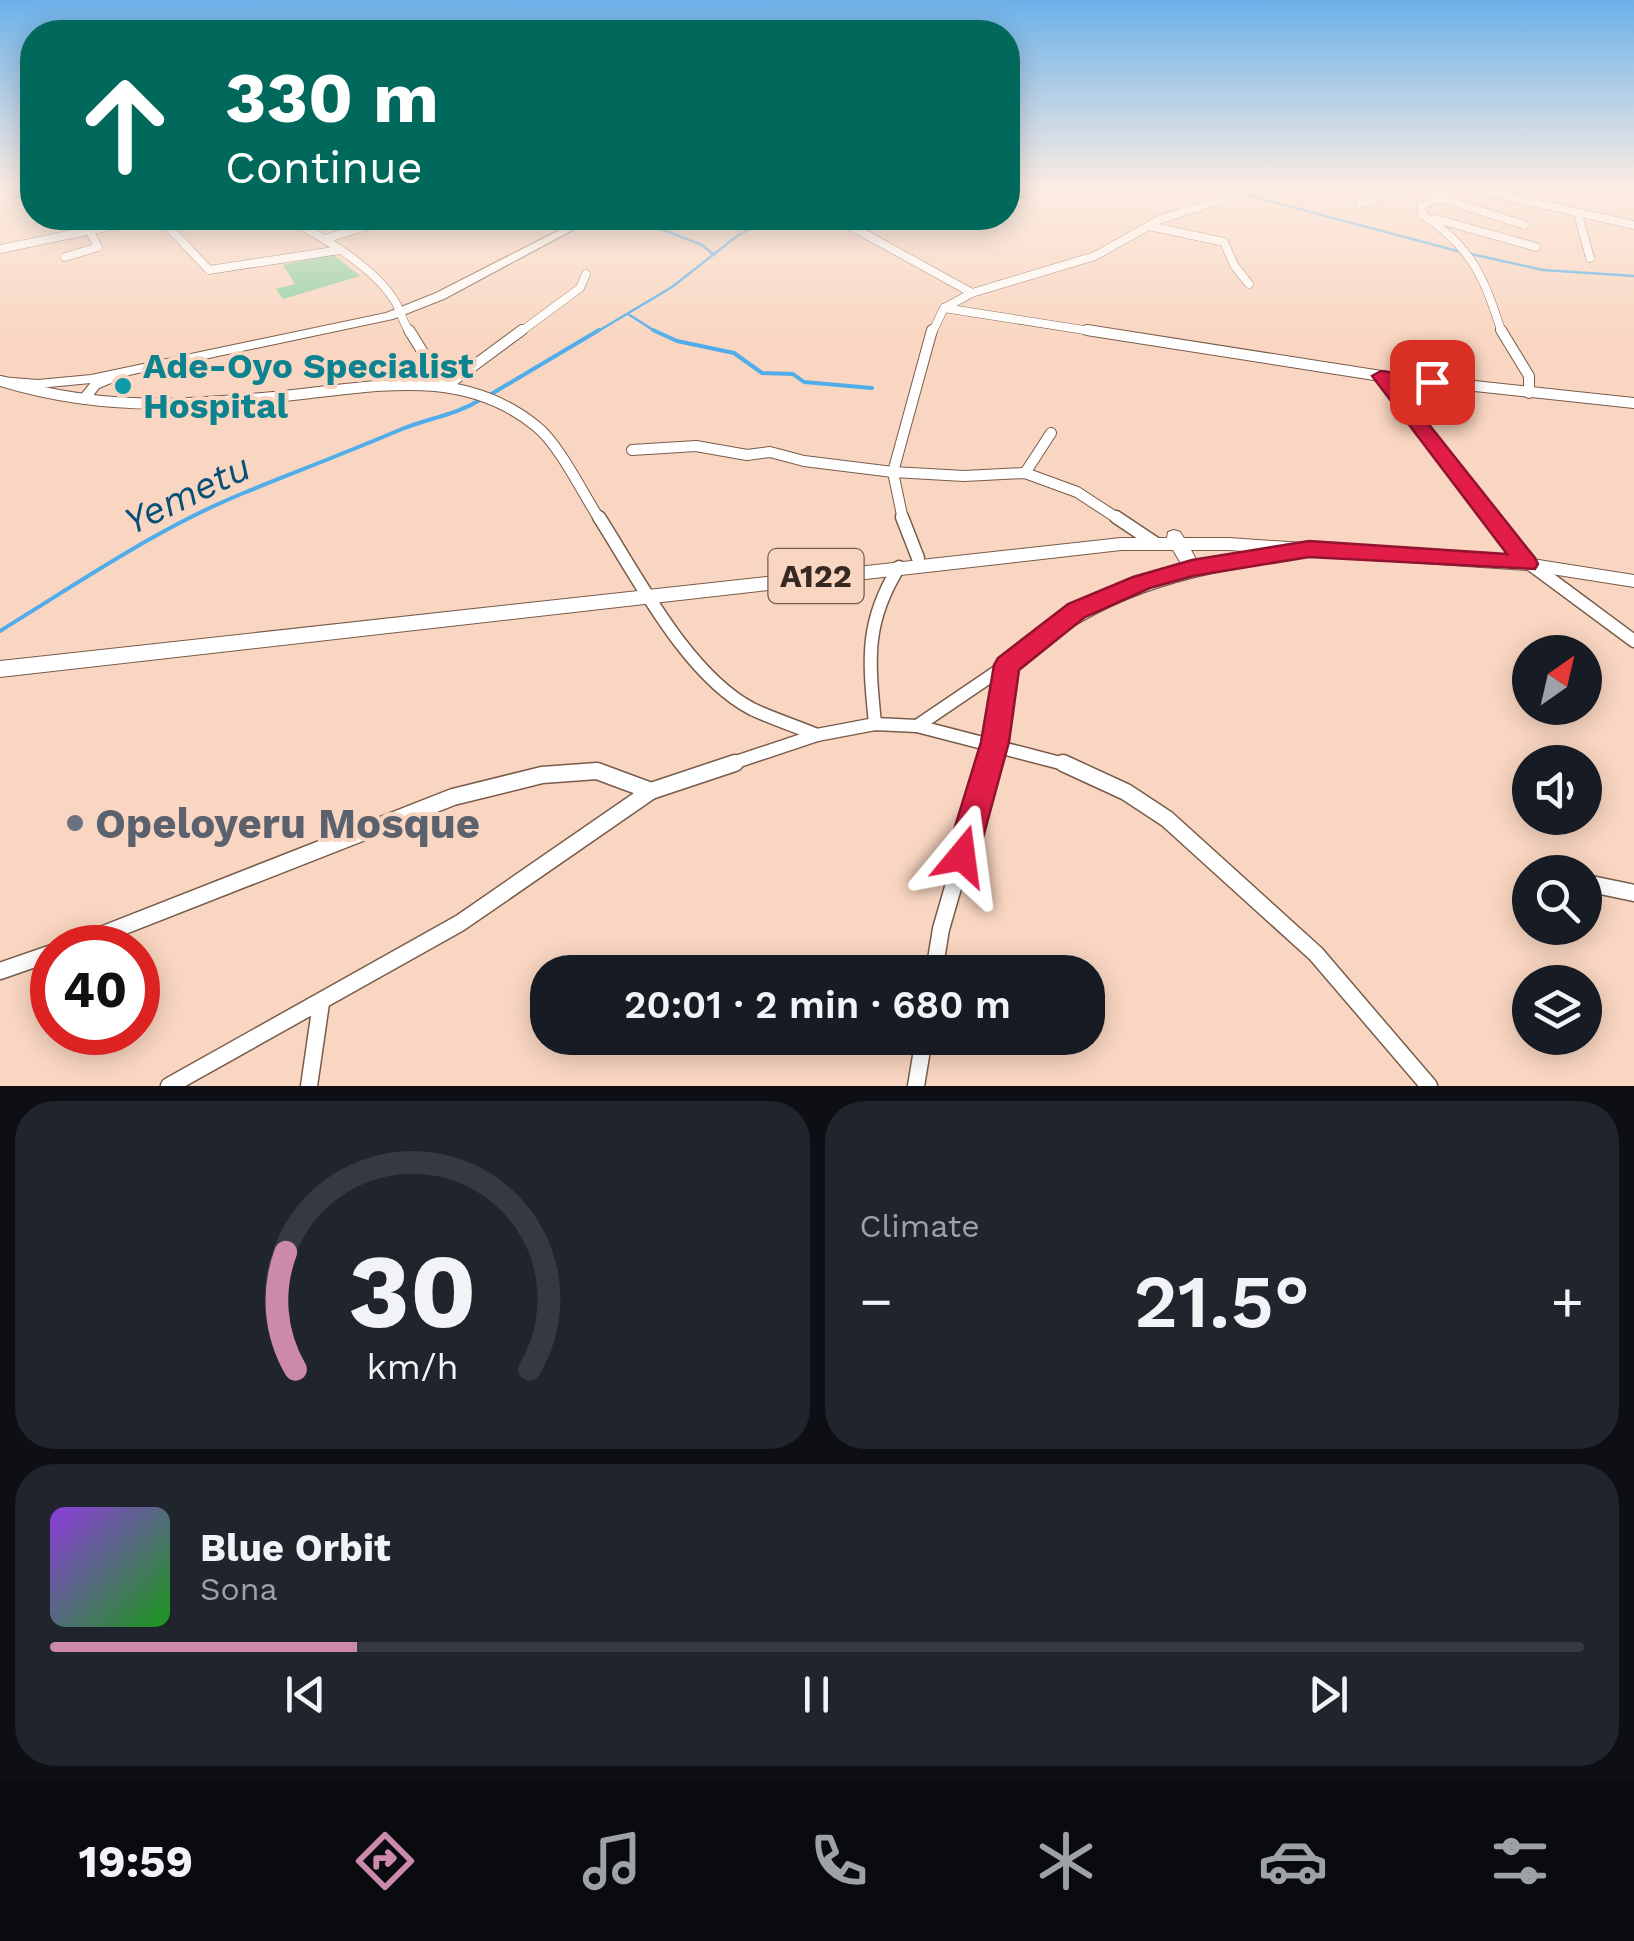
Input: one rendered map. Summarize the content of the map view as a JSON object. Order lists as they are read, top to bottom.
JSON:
{
  "streets": {
    "highway": ["A122"]
  },
  "water": ["Yemetu"],
  "places": ["Ade-Oyo Specialist Hospital", "Opeloyeru Mosque"],
  "north": "top right",
  "page": {
    "turn": ["330 m", "Continue"],
    "limit": "40",
    "trip": "20:01 · 2 min · 680 m",
    "tile": "Climate",
    "heat": ["−", "21.5°", "+"],
    "song": ["Blue Orbit", "Sona"],
    "tabs": "19:59",
    "gauge": ["30", "km/h"]
  }
}
